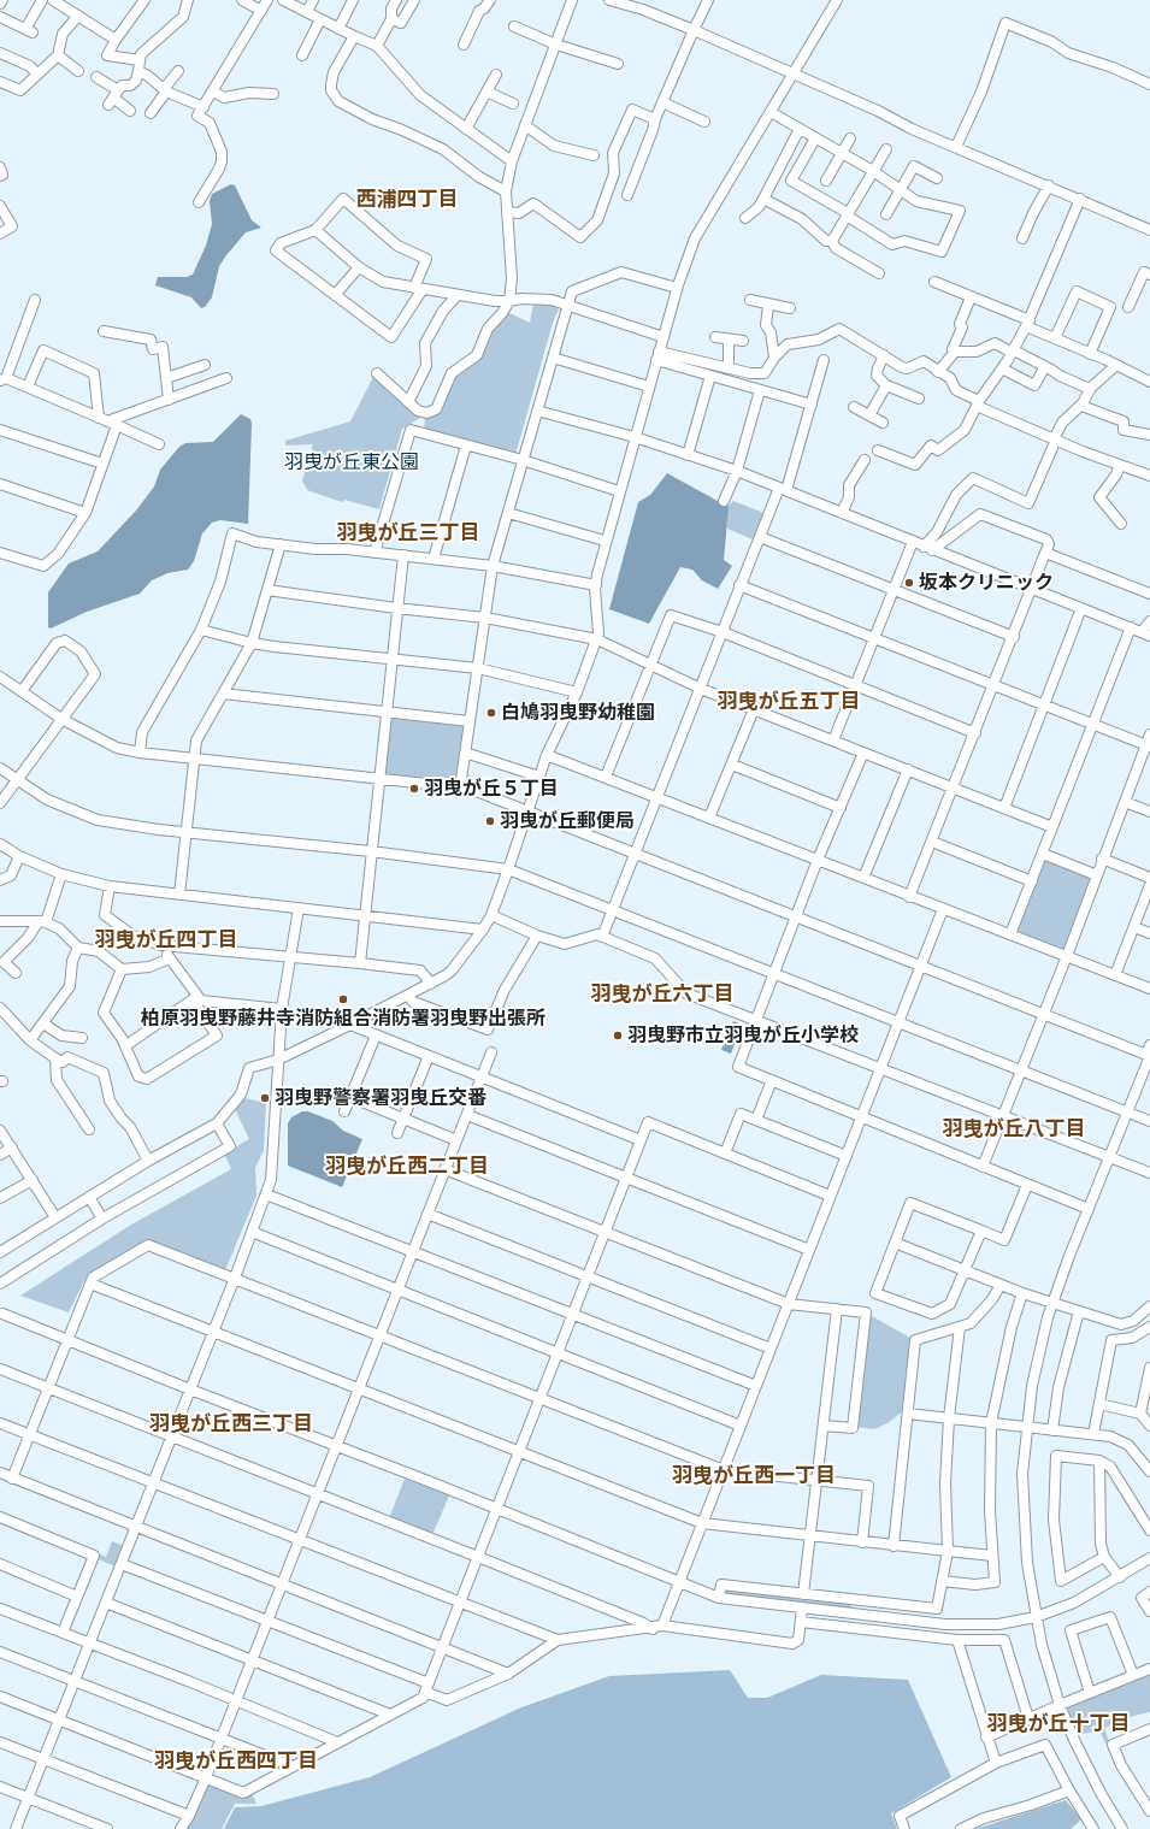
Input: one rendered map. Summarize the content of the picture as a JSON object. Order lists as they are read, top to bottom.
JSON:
{
  "districts": [
    "西浦四丁目",
    "羽曳が丘三丁目",
    "羽曳が丘五丁目",
    "羽曳が丘四丁目",
    "羽曳が丘六丁目",
    "羽曳が丘八丁目",
    "羽曳が丘西二丁目",
    "羽曳が丘西三丁目",
    "羽曳が丘西一丁目",
    "羽曳が丘十丁目",
    "羽曳が丘西四丁目"
  ],
  "parks": ["羽曳が丘東公園"],
  "places": [
    "坂本クリニック",
    "白鳩羽曳野幼稚園",
    "羽曳が丘５丁目",
    "羽曳が丘郵便局",
    "柏原羽曳野藤井寺消防組合消防署羽曳野出張所",
    "羽曳野市立羽曳が丘小学校",
    "羽曳野警察署羽曳丘交番"
  ]
}
